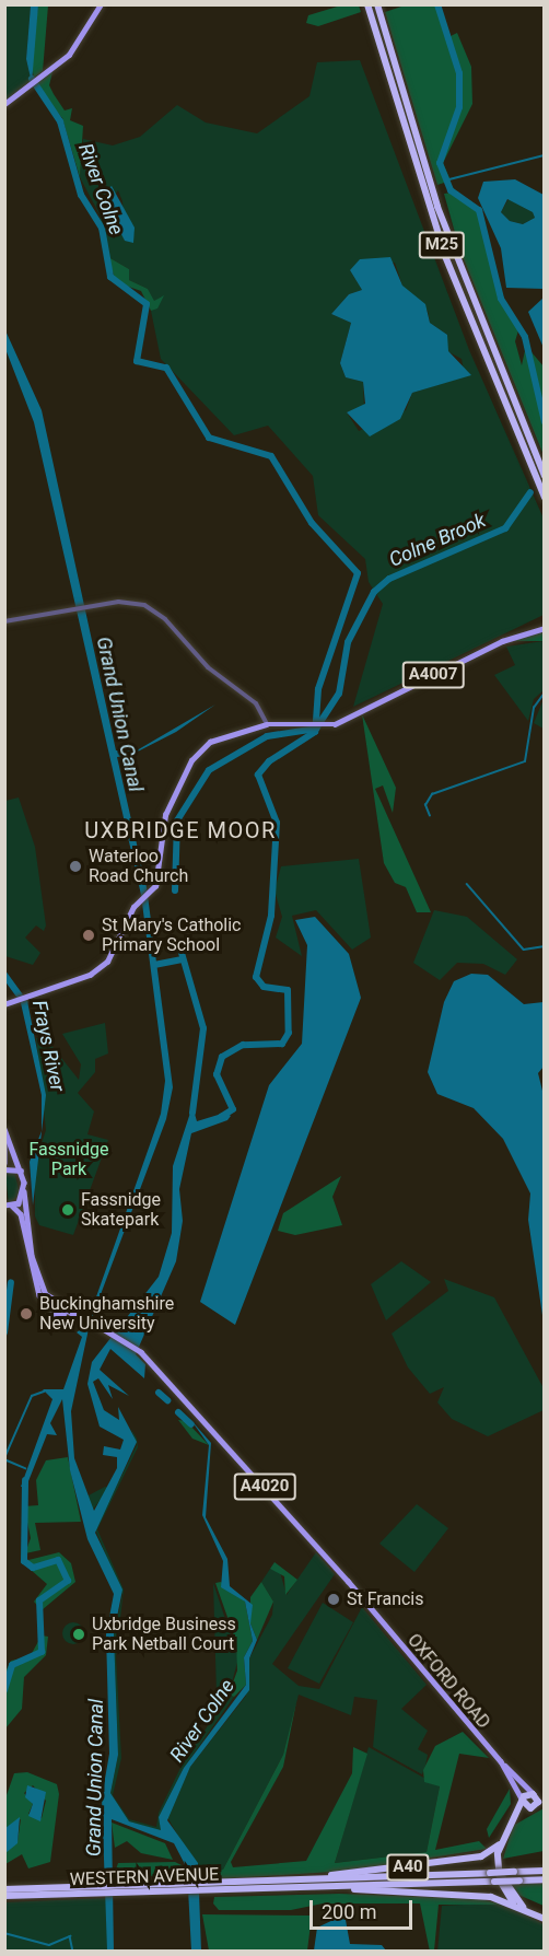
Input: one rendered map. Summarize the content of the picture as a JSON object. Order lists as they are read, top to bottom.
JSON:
{
  "streets": {
    "highway": ["M25", "A40", "WESTERN AVENUE"],
    "main road": ["A4007", "A4020", "OXFORD ROAD"]
  },
  "crossings": [
    ["A4020", "OXFORD ROAD"],
    ["A40", "WESTERN AVENUE"]
  ],
  "districts": ["UXBRIDGE MOOR"],
  "water": [
    "River Colne",
    "Colne Brook",
    "Grand Union Canal",
    "Frays River"
  ],
  "parks": ["Fassnidge Park"],
  "places": [
    "Waterloo Road Church",
    "St Mary's Catholic Primary School",
    "Fassnidge Skatepark",
    "Buckinghamshire New University",
    "St Francis",
    "Uxbridge Business Park Netball Court"
  ],
  "scale_bar": "200 m"
}
